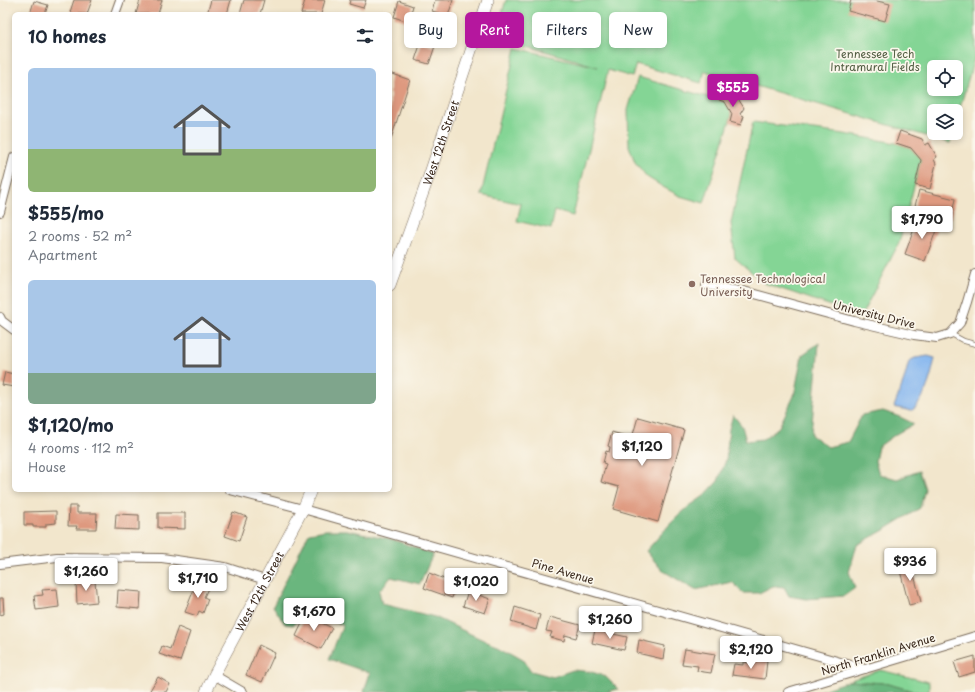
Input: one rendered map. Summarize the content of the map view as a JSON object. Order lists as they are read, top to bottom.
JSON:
{
  "streets": {
    "main road": ["West 12th Street"],
    "street": ["University Drive", "Pine Avenue", "North Franklin Avenue"]
  },
  "crossings": [
    ["West 12th Street", "Pine Avenue"],
    ["Pine Avenue", "North Franklin Avenue"]
  ],
  "parks": ["Tennessee Tech Intramural Fields"],
  "places": ["Tennessee Technological University"],
  "page": {
    "chip": [
      "Buy",
      "Rent",
      "Filters",
      "New"
    ],
    "heading": "10 homes",
    "list": [
      {
        "name": "$555/mo",
        "note": "2 rooms · 52 m² · Apartment"
      },
      {
        "name": "$1,120/mo",
        "note": "4 rooms · 112 m² · House"
      }
    ],
    "price": [
      "$555",
      "$1,790",
      "$1,120",
      "$936",
      "$1,260",
      "$1,710",
      "$1,020",
      "$1,670",
      "$1,260",
      "$2,120"
    ]
  }
}
